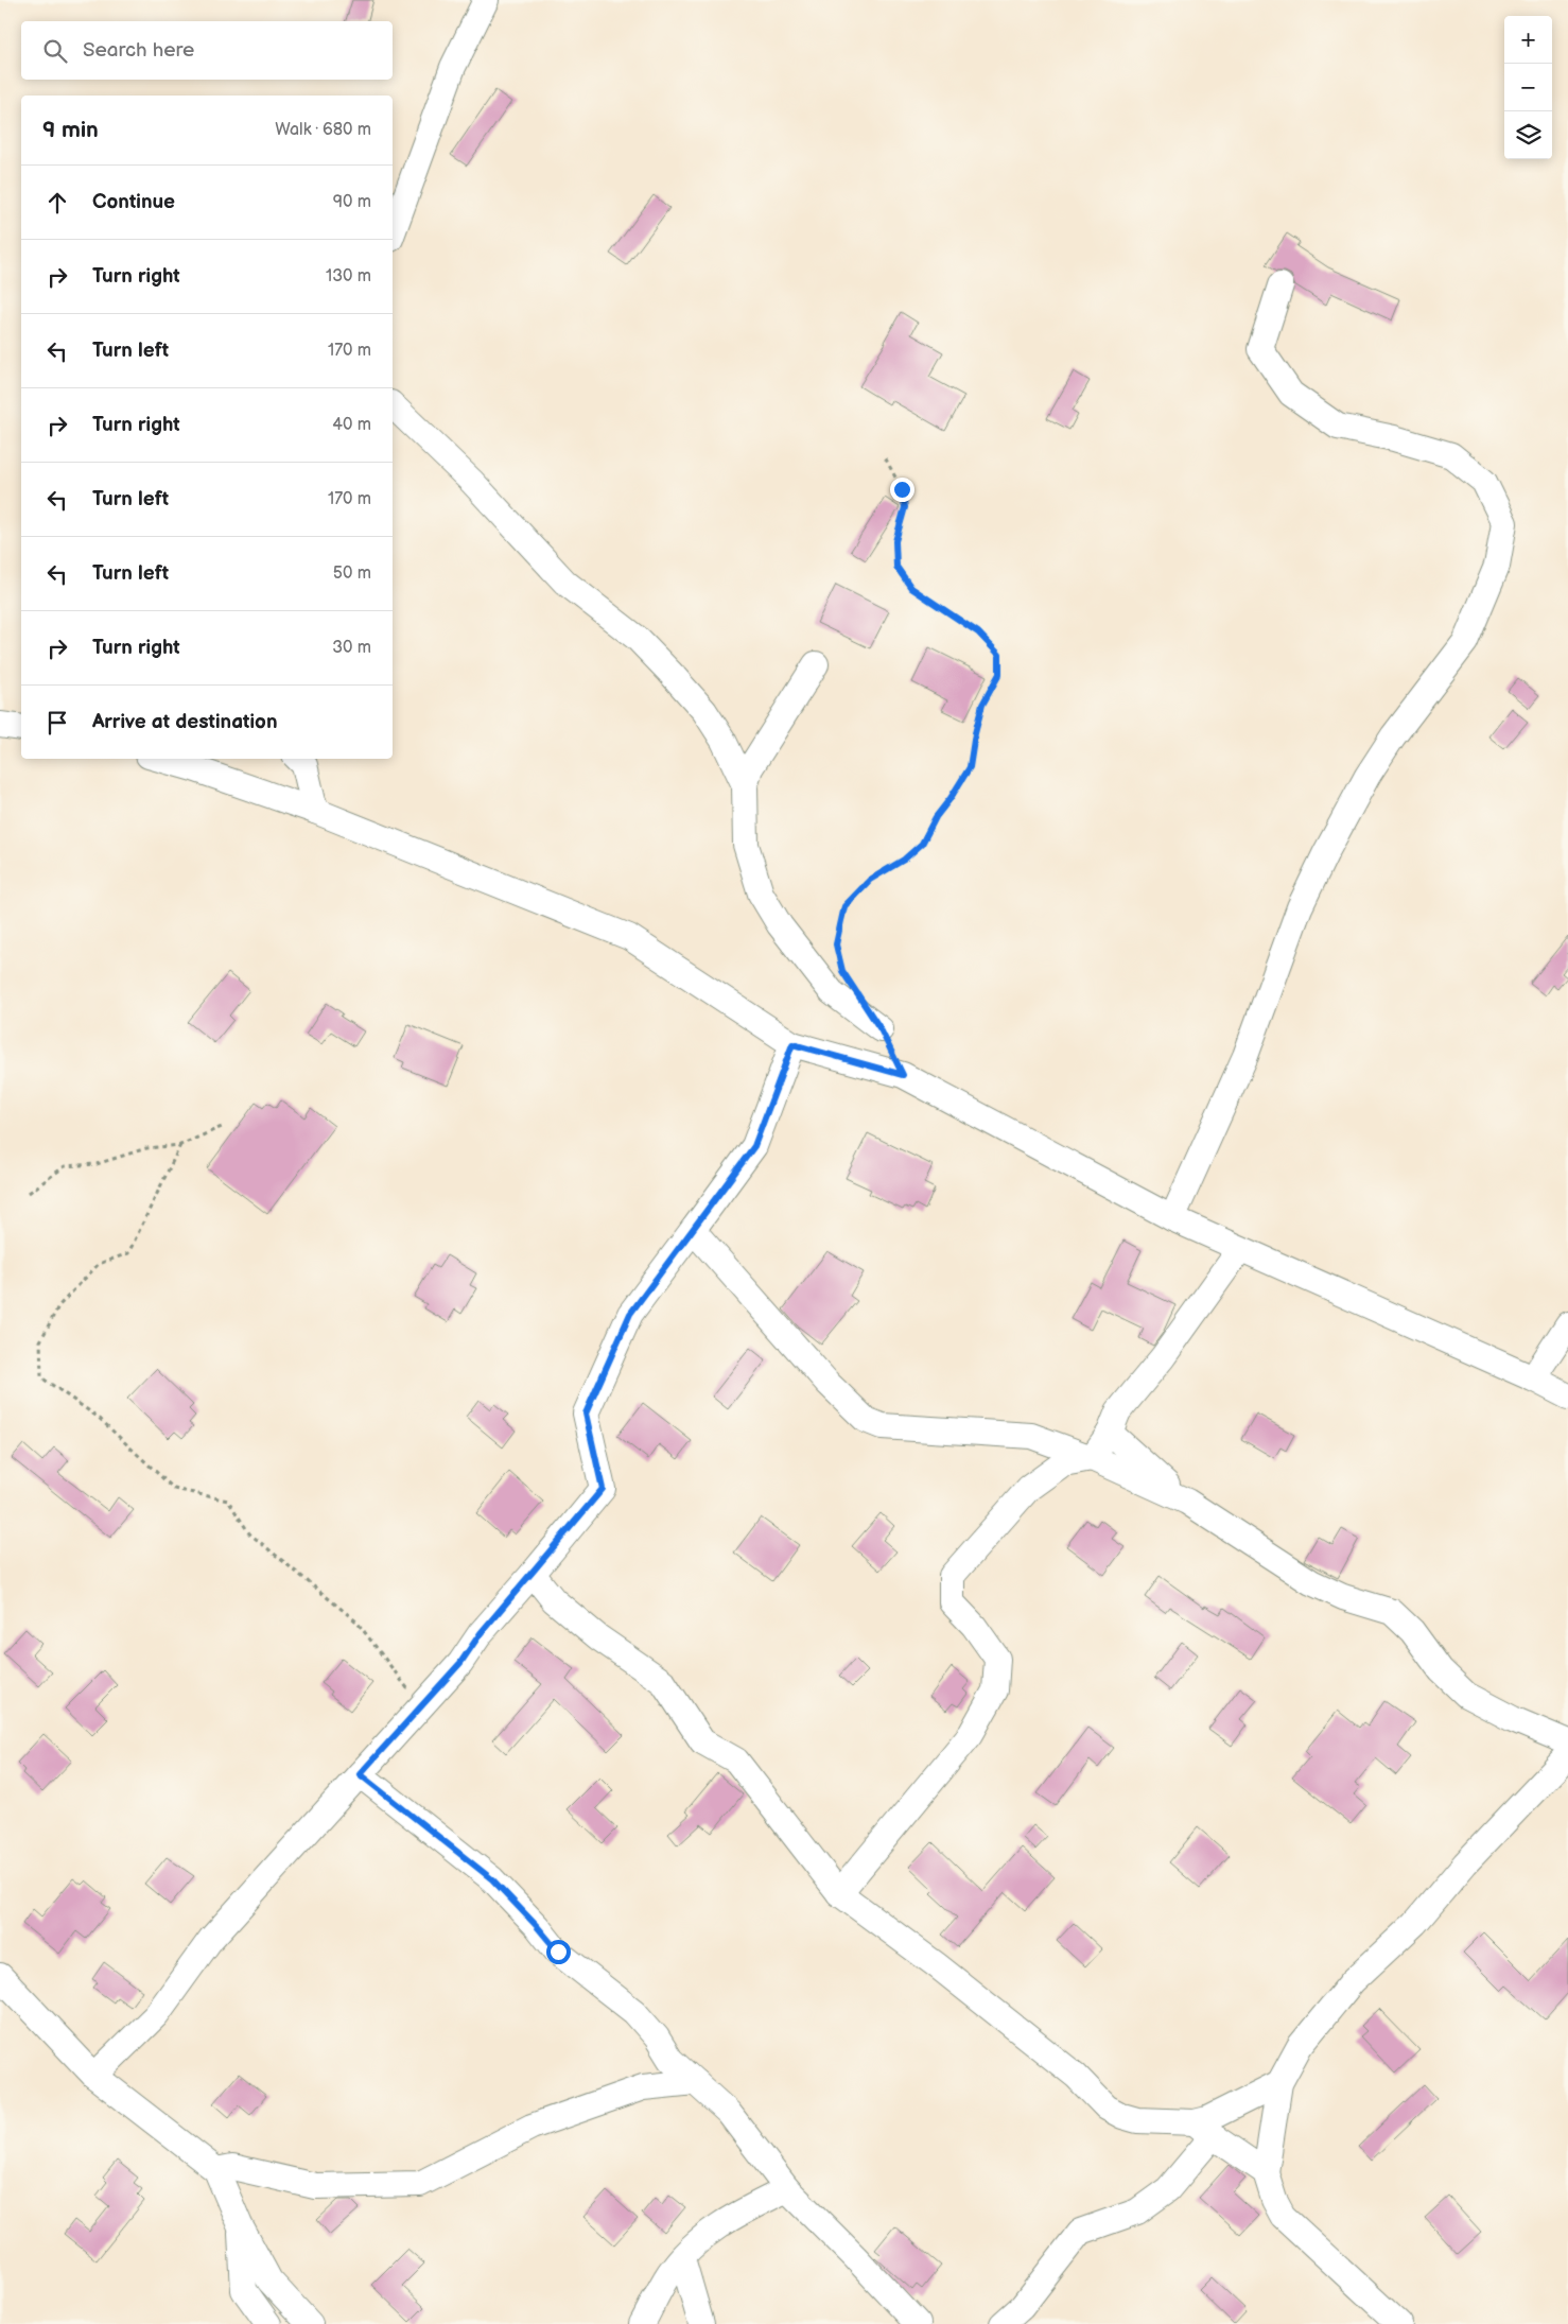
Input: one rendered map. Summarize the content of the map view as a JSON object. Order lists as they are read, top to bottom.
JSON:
{
  "page": {
    "map_buttons": ["+", "−"],
    "search": "Search here",
    "heading": ["9 min", "Walk · 680 m"],
    "list": [
      ["Continue", "90 m"],
      ["Turn right", "130 m"],
      ["Turn left", "170 m"],
      ["Turn right", "40 m"],
      ["Turn left", "170 m"],
      ["Turn left", "50 m"],
      ["Turn right", "30 m"],
      "Arrive at destination"
    ]
  }
}
